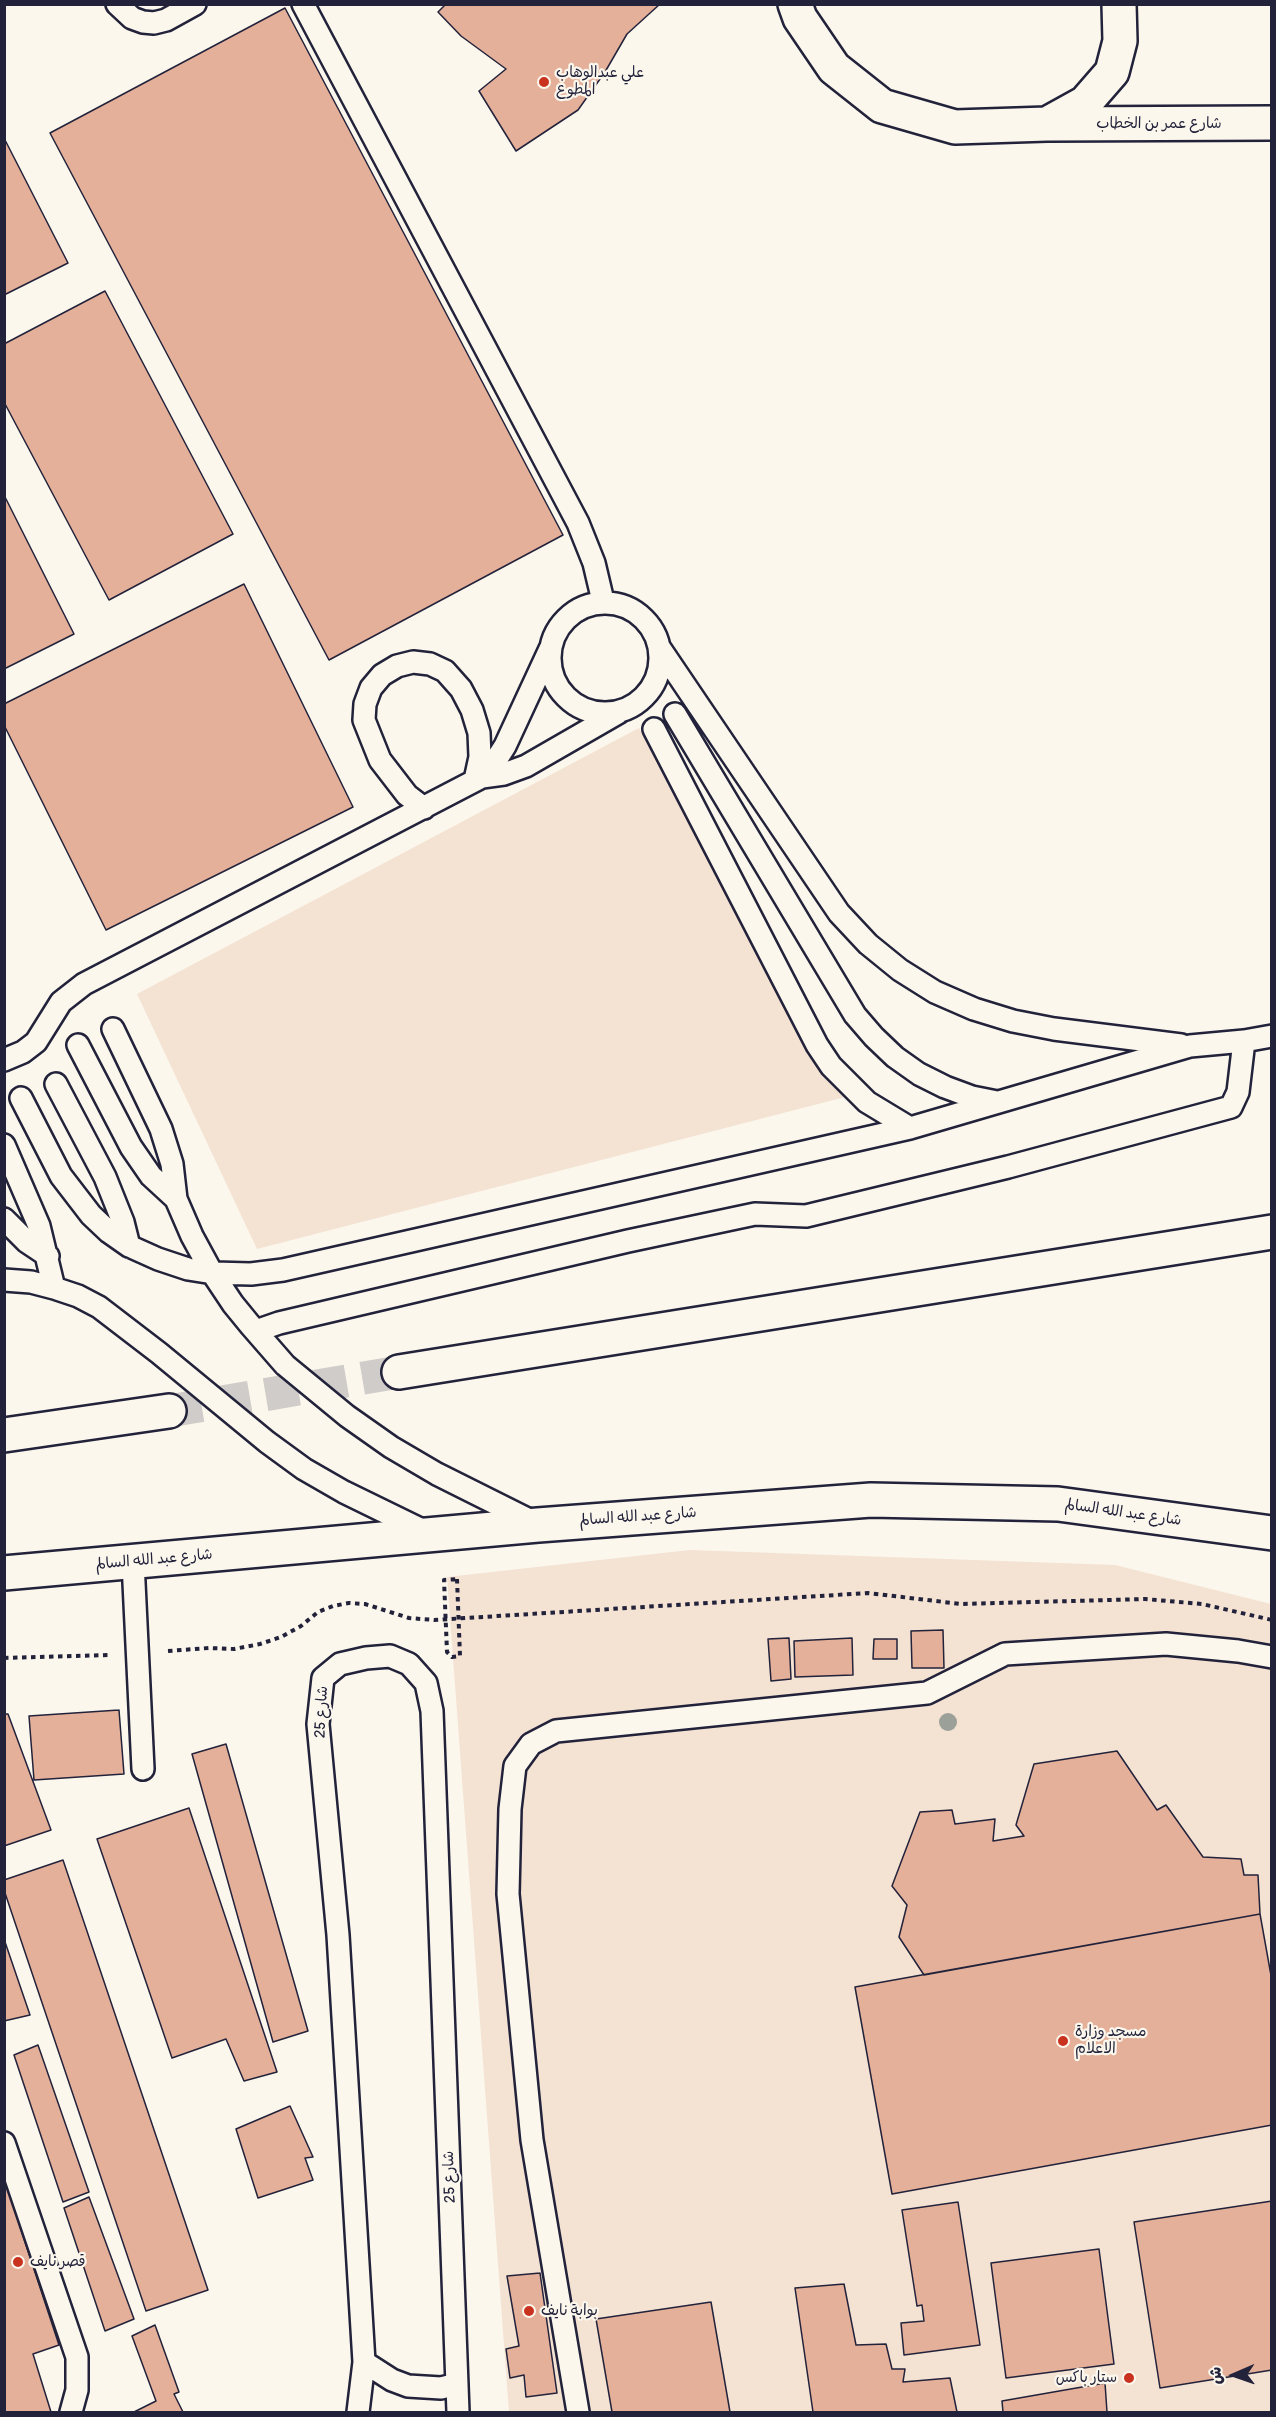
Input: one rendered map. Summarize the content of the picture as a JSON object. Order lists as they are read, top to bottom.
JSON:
{
  "streets": {
    "main road": ["شارع عمر بن الخطاب", "شارع عبد الله السالم"],
    "lane": ["شارع 25"]
  },
  "places": [
    "علي عبدالوهاب المطوع",
    "مسجد وزارة الاعلام",
    "قصر نايف",
    "بوابة نايف",
    "ستار باكس"
  ],
  "north": "left"
}
